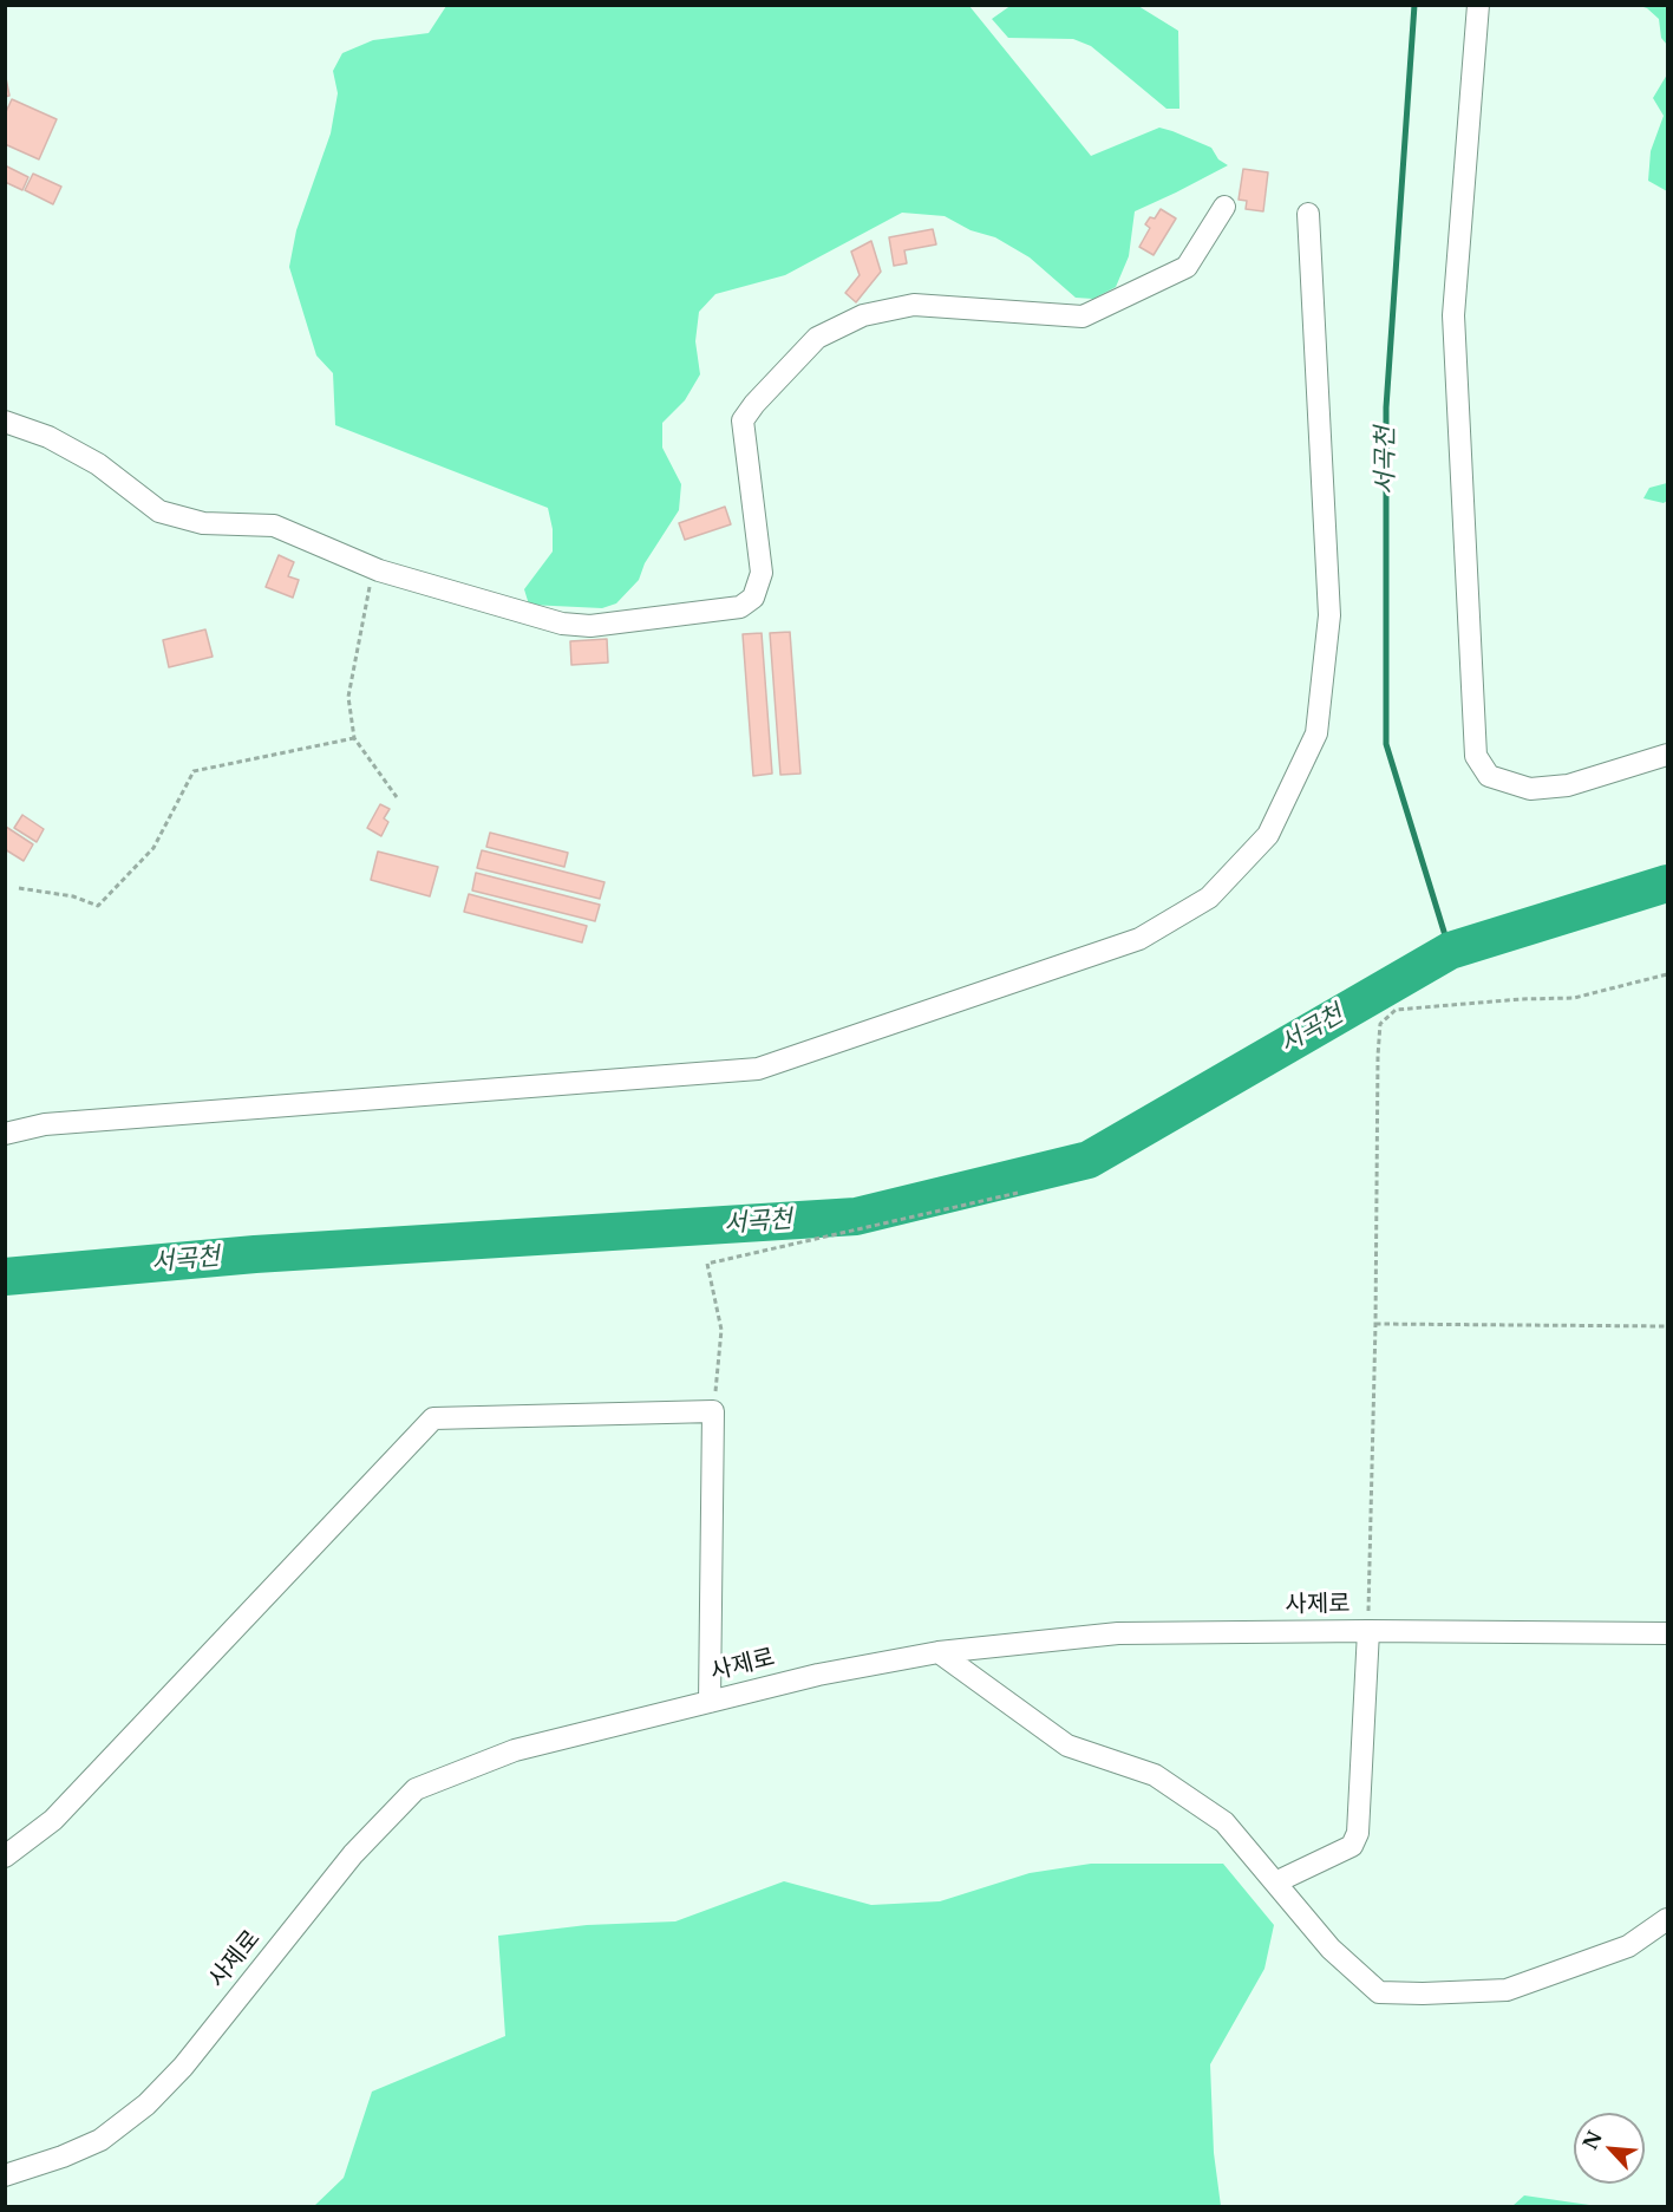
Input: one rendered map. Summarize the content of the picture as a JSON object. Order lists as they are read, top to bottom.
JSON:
{
  "streets": {
    "street": ["사제로"]
  },
  "water": ["서곡천"],
  "north": "top left"
}
